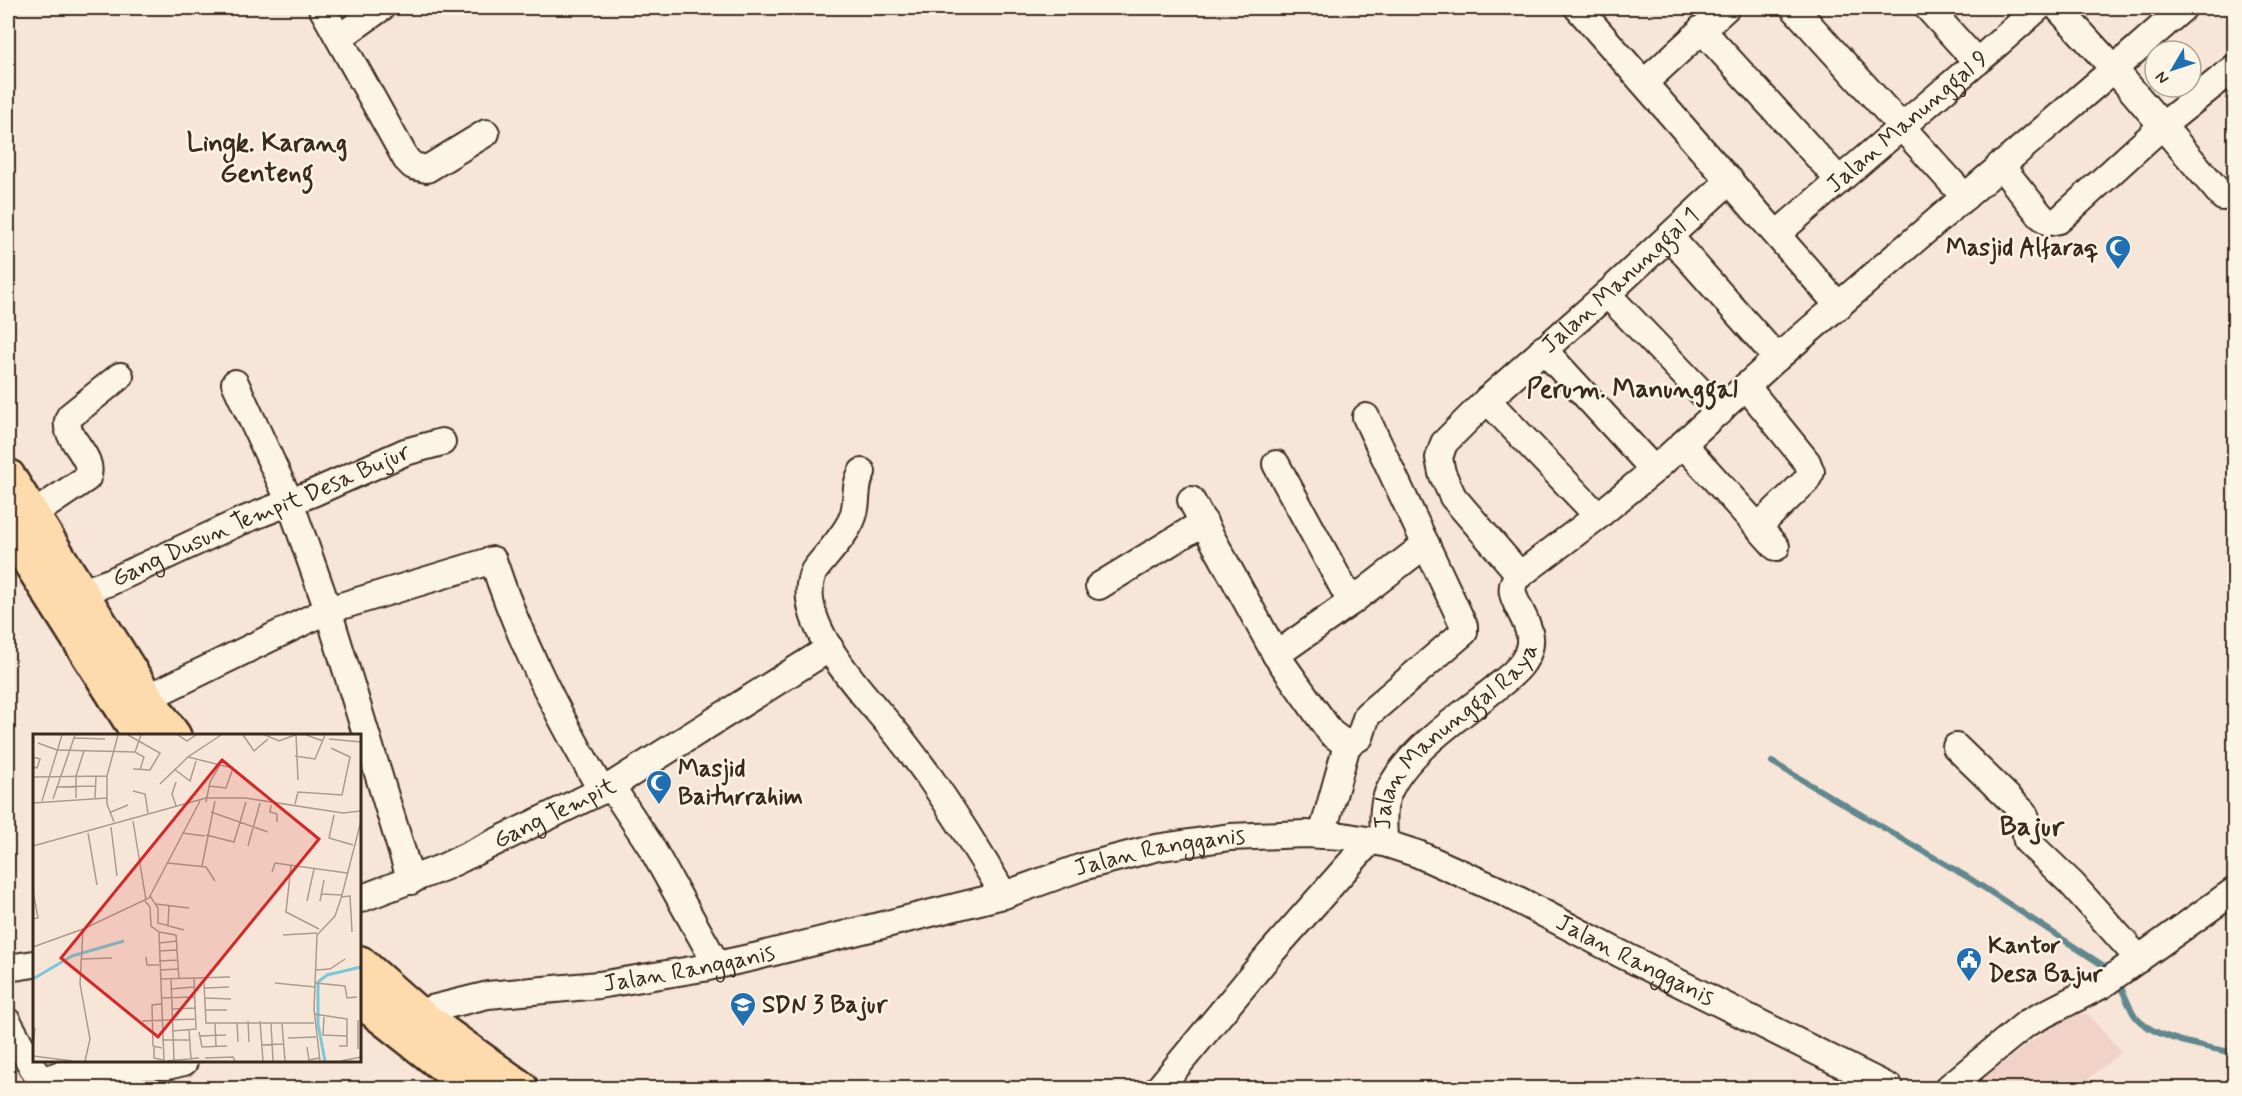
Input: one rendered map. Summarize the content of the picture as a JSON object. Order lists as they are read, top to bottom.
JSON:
{
  "streets": {
    "street": [
      "Jalan Manunggal 9",
      "Jalan Manunggal 1",
      "Gang Dusun Tempit Desa Bujur",
      "Jalan Manunggal Raya",
      "Gang Tempit",
      "Jalan Rangganis"
    ]
  },
  "crossings": [
    ["Jalan Manunggal 1", "Jalan Manunggal Raya"],
    ["Jalan Manunggal Raya", "Jalan Rangganis"]
  ],
  "districts": ["Lingk. Karang Genteng", "Perum. Manunggal", "Bajur"],
  "places": {
    "mosque": ["Masjid Alfaraq", "Masjid Baiturrahim"],
    "public building": ["Kantor Desa Bajur"],
    "school or university": ["SDN 3 Bajur"]
  },
  "north": "bottom left"
}
